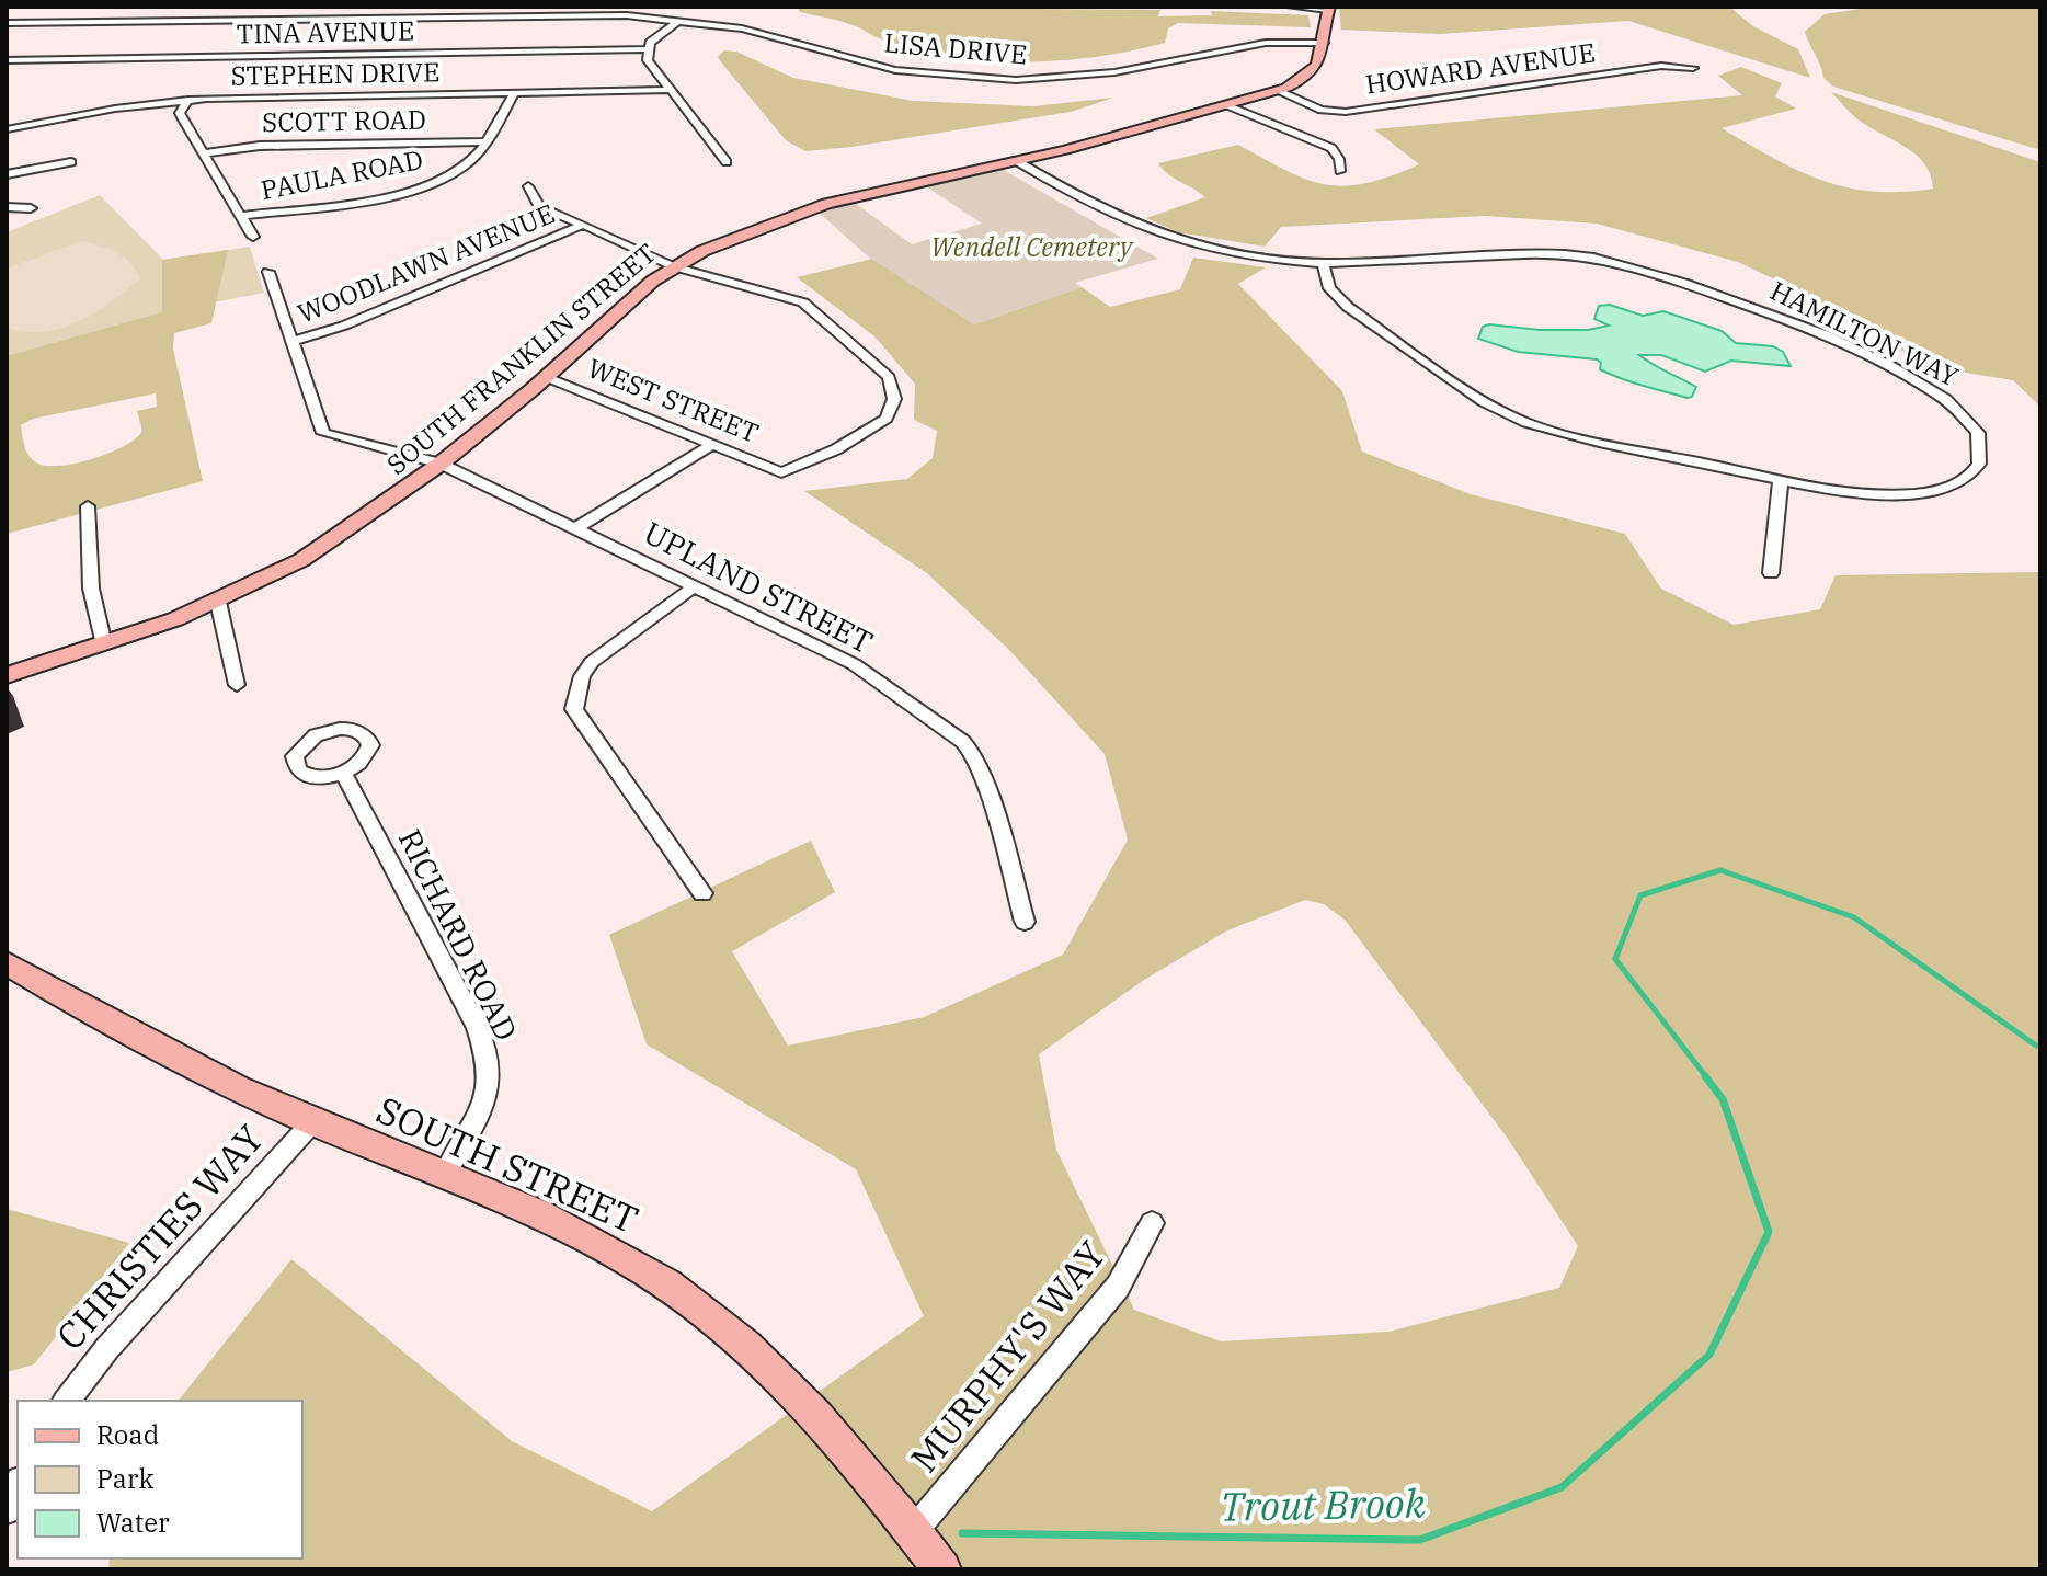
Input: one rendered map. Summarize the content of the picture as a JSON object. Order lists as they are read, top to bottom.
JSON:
{
  "streets": {
    "main road": ["SOUTH FRANKLIN STREET", "SOUTH STREET"],
    "street": [
      "TINA AVENUE",
      "LISA DRIVE",
      "HOWARD AVENUE",
      "STEPHEN DRIVE",
      "SCOTT ROAD",
      "PAULA ROAD",
      "WOODLAWN AVENUE",
      "HAMILTON WAY",
      "WEST STREET",
      "UPLAND STREET",
      "RICHARD ROAD",
      "CHRISTIES WAY",
      "MURPHY'S WAY"
    ]
  },
  "crossings": [
    ["HOWARD AVENUE", "SOUTH FRANKLIN STREET"],
    ["STEPHEN DRIVE", "PAULA ROAD"],
    ["SCOTT ROAD", "PAULA ROAD"],
    ["WOODLAWN AVENUE", "SOUTH FRANKLIN STREET"],
    ["WOODLAWN AVENUE", "WEST STREET"],
    ["WOODLAWN AVENUE", "UPLAND STREET"],
    ["HAMILTON WAY", "SOUTH FRANKLIN STREET"],
    ["SOUTH FRANKLIN STREET", "WEST STREET"],
    ["SOUTH FRANKLIN STREET", "UPLAND STREET"],
    ["RICHARD ROAD", "SOUTH STREET"],
    ["SOUTH STREET", "CHRISTIES WAY"],
    ["SOUTH STREET", "MURPHY'S WAY"]
  ],
  "water": ["Trout Brook"],
  "parks": ["Wendell Cemetery"],
  "legend": ["Road", "Park", "Water"]
}
